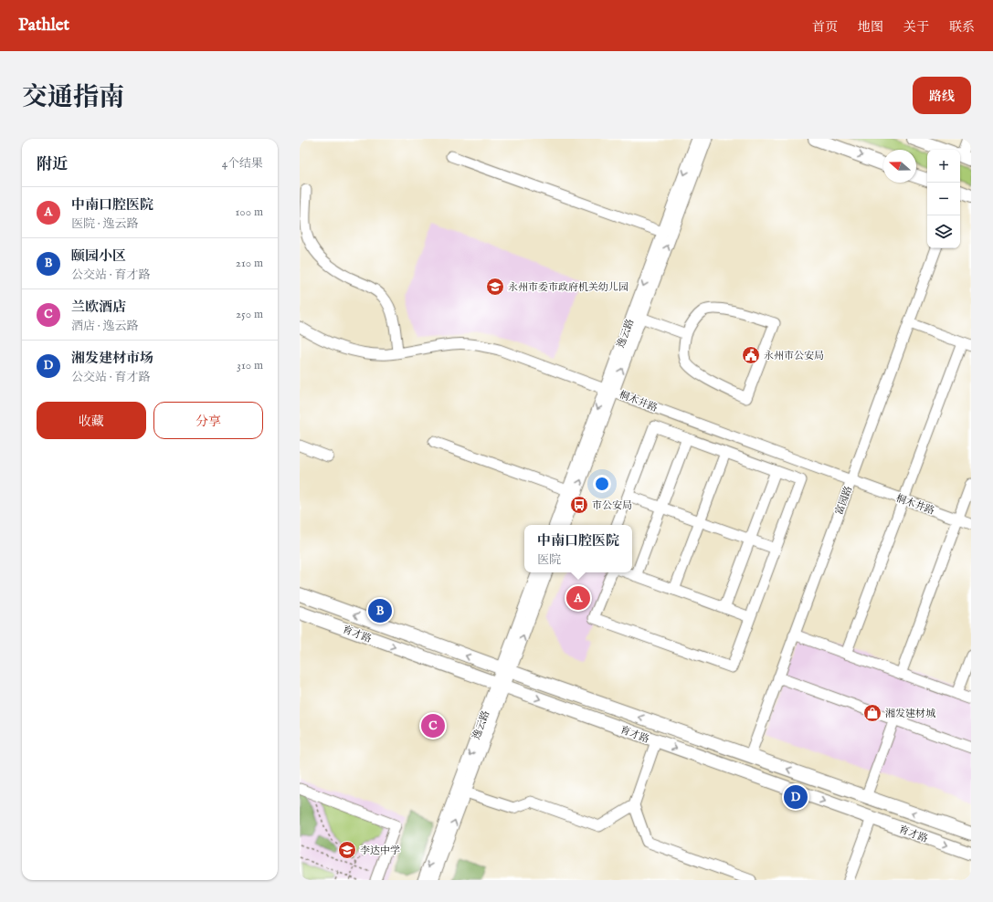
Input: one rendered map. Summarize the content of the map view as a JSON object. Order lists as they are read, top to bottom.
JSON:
{
  "streets": {
    "main road": ["育才路"],
    "street": ["逸云路", "桐木井路", "富园路"]
  },
  "crossings": [
    ["逸云路", "桐木井路"],
    ["逸云路", "育才路"],
    ["桐木井路", "富园路"],
    ["富园路", "育才路"]
  ],
  "places": {
    "school or university": ["永州市委市政府机关幼儿园", "李达中学"],
    "public building": ["永州市公安局"],
    "bus stop": ["市公安局"],
    "shop": ["湘发建材城"]
  },
  "north": "left",
  "page": {
    "header": "Pathlet",
    "nav": [
      "首页",
      "地图",
      "关于",
      "联系"
    ],
    "title": "交通指南",
    "buttons": [
      "路线",
      ["收藏", "分享"]
    ],
    "heading": ["附近", "4个结果"],
    "map_buttons": ["+", "−"],
    "list": [
      {
        "mark": "A",
        "name": "中南口腔医院",
        "note": "医院 · 逸云路",
        "value": "100 m"
      },
      {
        "mark": "B",
        "name": "颐园小区",
        "note": "公交站 · 育才路",
        "value": "210 m"
      },
      {
        "mark": "C",
        "name": "兰欧酒店",
        "note": "酒店 · 逸云路",
        "value": "250 m"
      },
      {
        "mark": "D",
        "name": "湘发建材市场",
        "note": "公交站 · 育才路",
        "value": "310 m"
      }
    ],
    "popup": ["中南口腔医院", "医院"],
    "pins": [
      "A",
      "B",
      "C",
      "D"
    ]
  }
}
